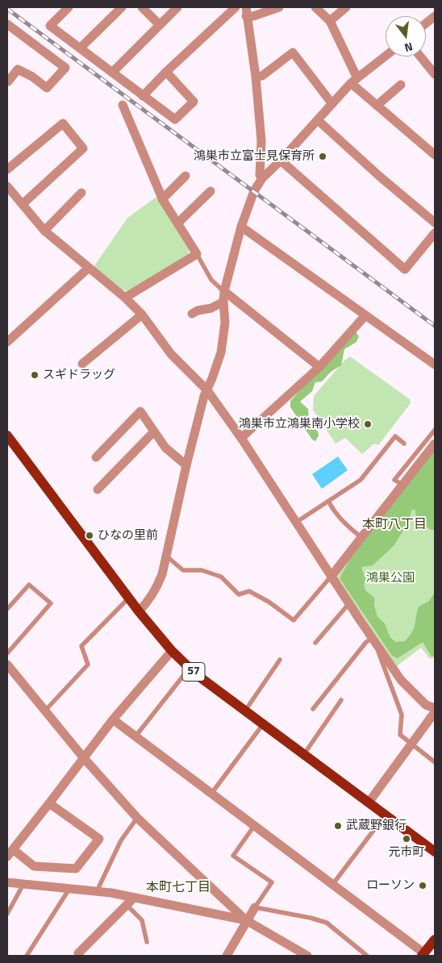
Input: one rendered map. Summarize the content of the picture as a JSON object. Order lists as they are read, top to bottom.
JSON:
{
  "streets": {
    "main road": ["57"]
  },
  "districts": ["本町八丁目", "本町七丁目"],
  "parks": ["鴻巣公園"],
  "places": [
    "鴻巣市立富士見保育所",
    "スギドラッグ",
    "鴻巣市立鴻巣南小学校",
    "ひなの里前",
    "武蔵野銀行",
    "元市町",
    "ローソン"
  ],
  "north": "bottom"
}
